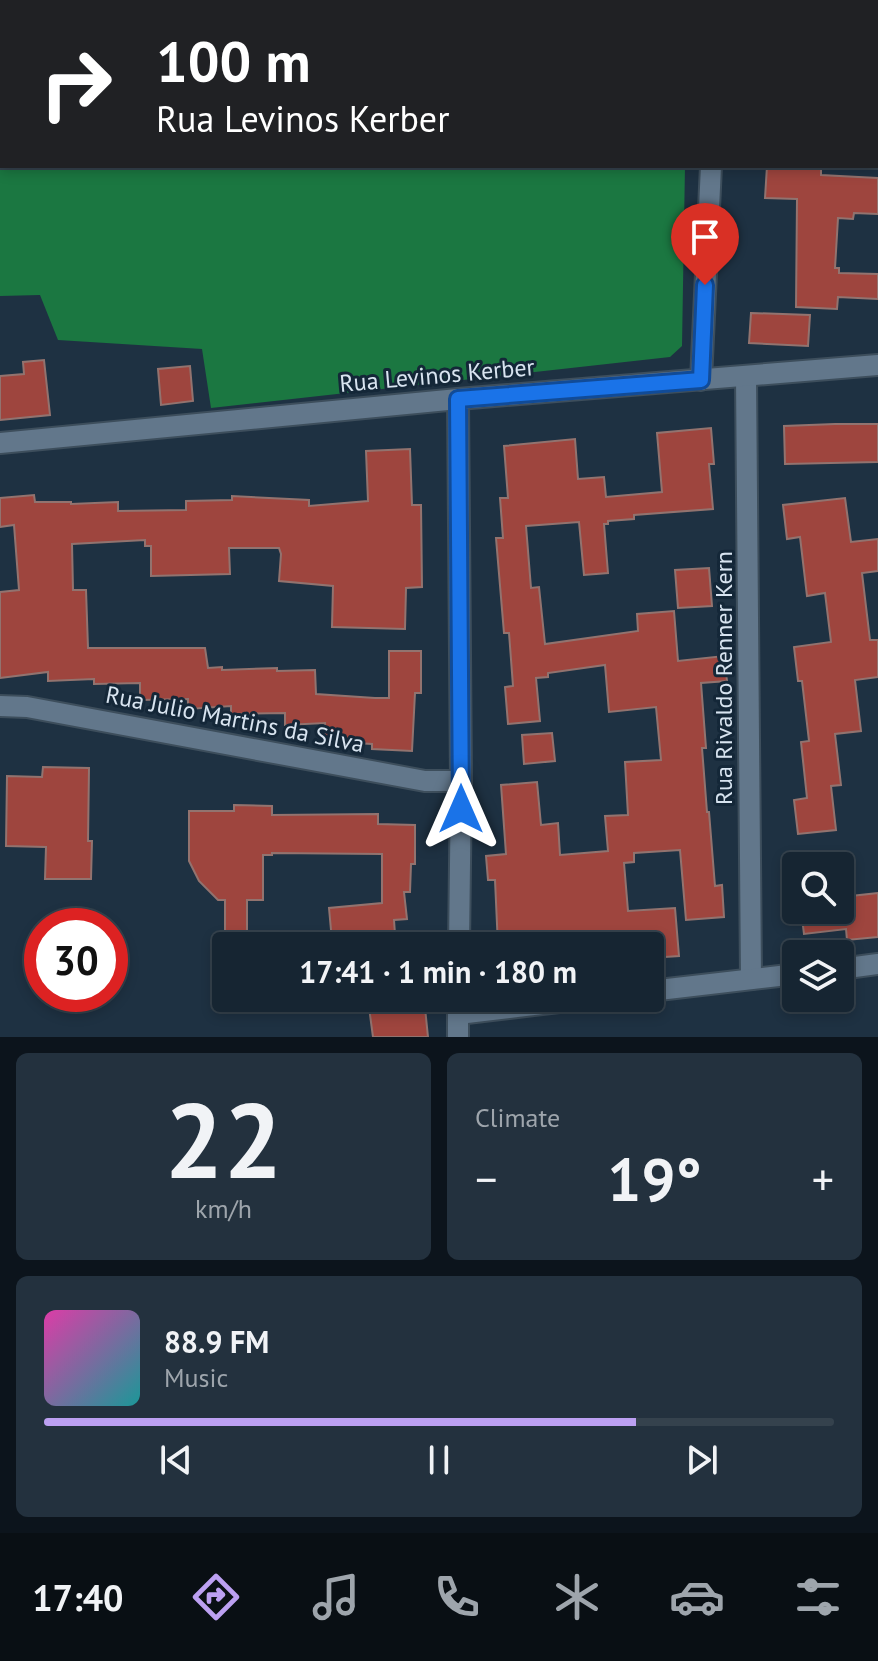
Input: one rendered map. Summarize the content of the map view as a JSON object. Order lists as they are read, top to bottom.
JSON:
{
  "streets": {
    "street": ["Rua Levinos Kerber", "Rua Rivaldo Renner Kern", "Rua Julio Martins da Silva"]
  },
  "crossings": [
    ["Rua Levinos Kerber", "Rua Rivaldo Renner Kern"]
  ],
  "page": {
    "turn": ["100 m", "Rua Levinos Kerber"],
    "limit": "30",
    "trip": "17:41 · 1 min · 180 m",
    "tile": [
      ["22", "km/h"],
      "Climate"
    ],
    "heat": ["−", "19°", "+"],
    "song": ["88.9 FM", "Music"],
    "tabs": "17:40"
  }
}
